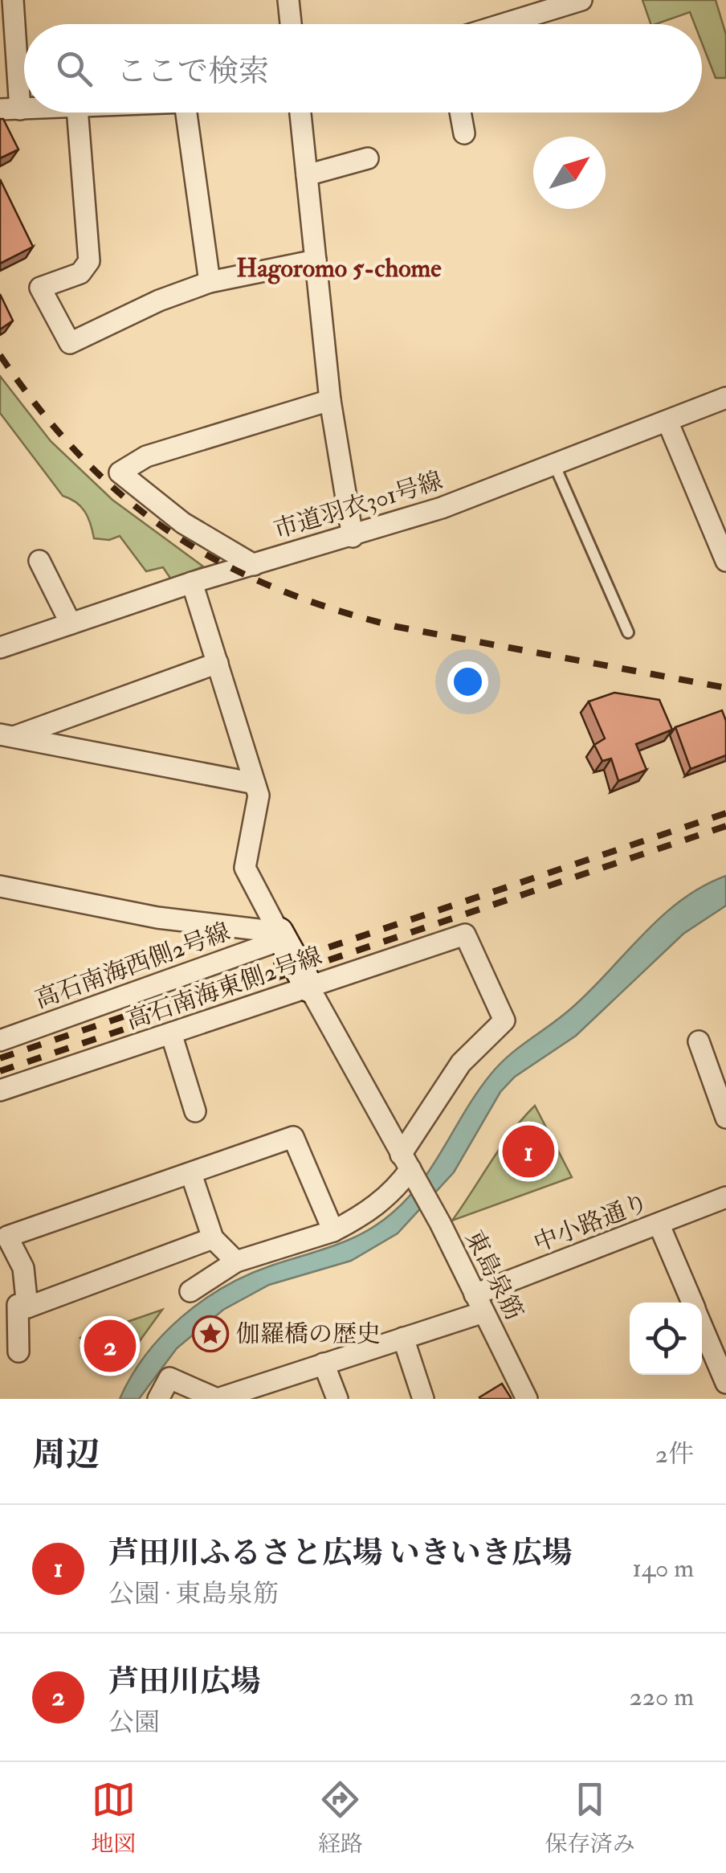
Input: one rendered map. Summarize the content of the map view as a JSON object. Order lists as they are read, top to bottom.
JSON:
{
  "streets": {
    "street": [
      "市道羽衣301号線",
      "高石南海西側2号線",
      "高石南海東側2号線",
      "中小路通り",
      "東島泉筋"
    ]
  },
  "crossings": [
    ["高石南海東側2号線", "東島泉筋"],
    ["中小路通り", "東島泉筋"]
  ],
  "districts": ["Hagoromo 5-chome"],
  "places": {
    "place": ["伽羅橋の歴史"]
  },
  "north": "top right",
  "page": {
    "search": "ここで検索",
    "pins": ["1", "2"],
    "heading": ["周辺", "2件"],
    "list": [
      {
        "mark": "1",
        "name": "芦田川ふるさと広場 いきいき広場",
        "note": "公園 · 東島泉筋",
        "value": "140 m"
      },
      {
        "mark": "2",
        "name": "芦田川広場",
        "note": "公園",
        "value": "220 m"
      }
    ],
    "nav": ["地図", "経路", "保存済み"]
  }
}
